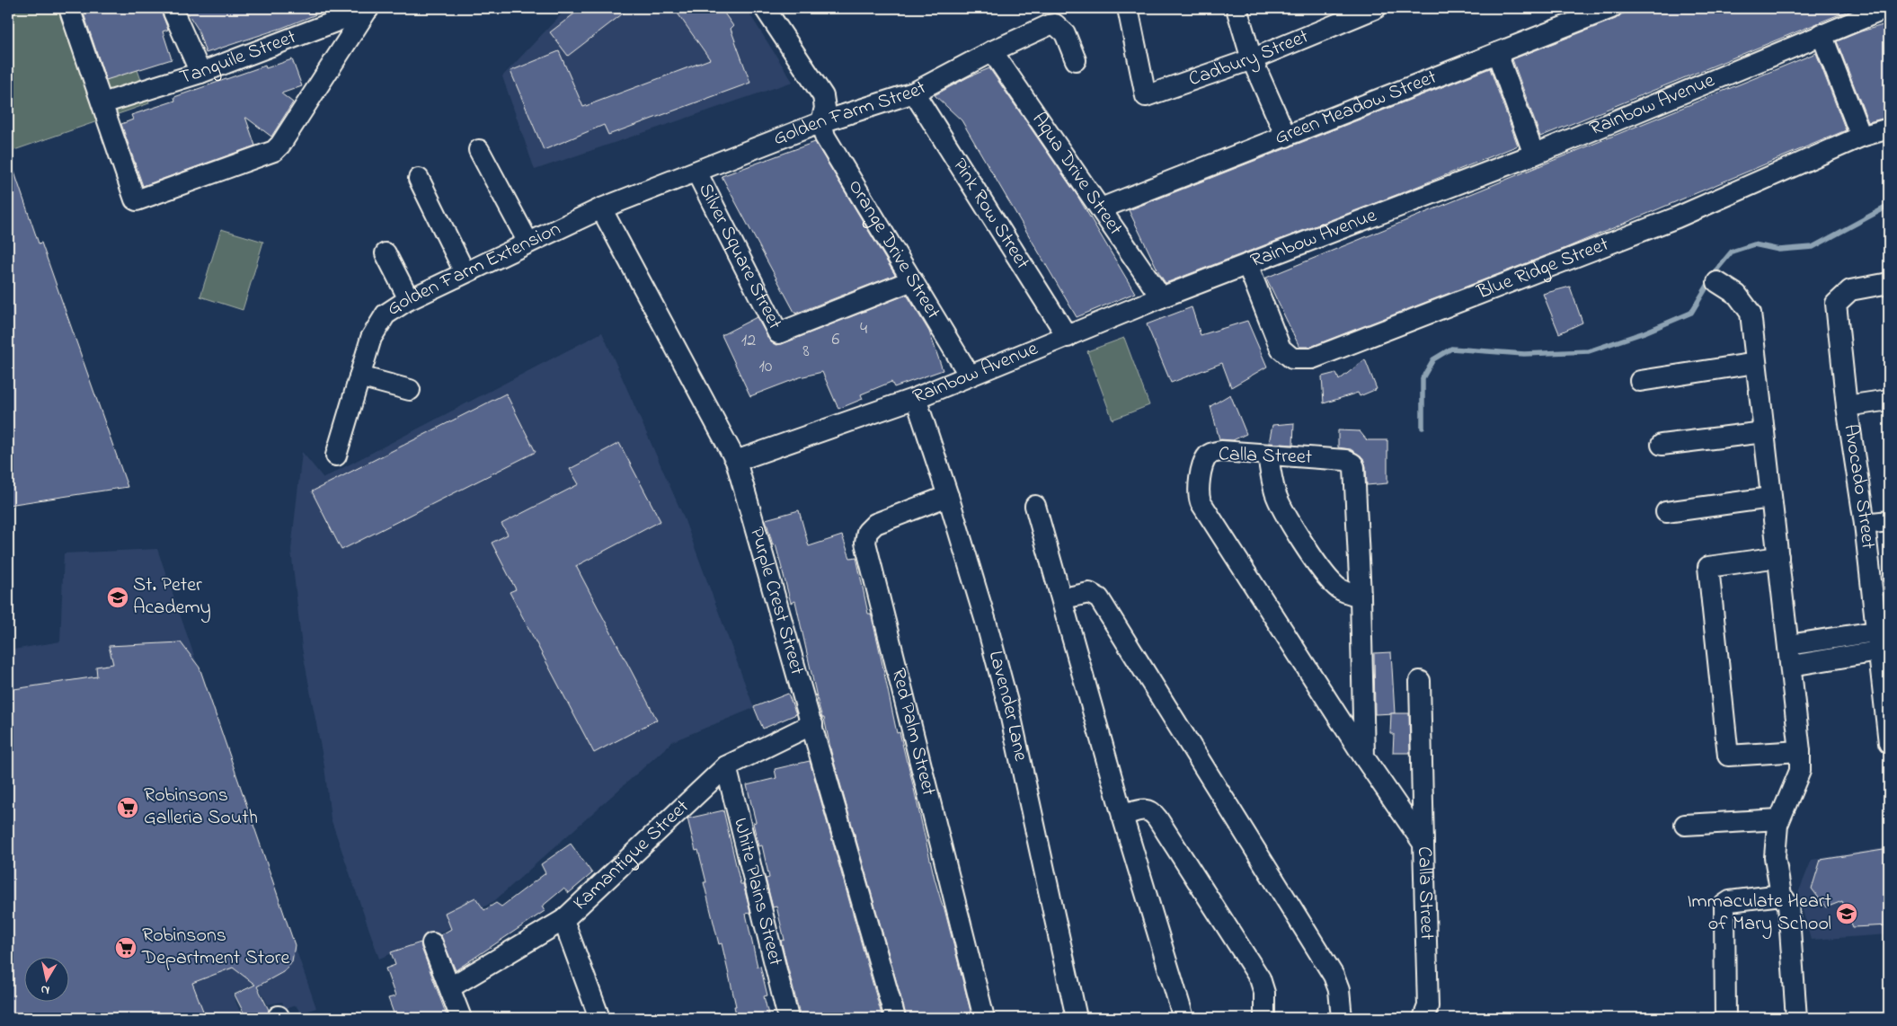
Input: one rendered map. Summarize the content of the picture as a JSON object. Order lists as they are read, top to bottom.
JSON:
{
  "streets": {
    "street": [
      "Tanguile Street",
      "Cadbury Street",
      "Rainbow Avenue",
      "Green Meadow Street",
      "Golden Farm Street",
      "Aqua Drive Street",
      "Pink Row Street",
      "Orange Drive Street",
      "Silver Square Street",
      "Blue Ridge Street",
      "Golden Farm Extension",
      "Calla Street",
      "Avocado Street",
      "Purple Crest Street",
      "Lavender Lane",
      "Red Palm Street",
      "Kamantigue Street",
      "White Plains Street"
    ]
  },
  "crossings": [
    ["Rainbow Avenue", "Aqua Drive Street"],
    ["Rainbow Avenue", "Pink Row Street"],
    ["Rainbow Avenue", "Orange Drive Street"],
    ["Rainbow Avenue", "Blue Ridge Street"],
    ["Rainbow Avenue", "Purple Crest Street"],
    ["Rainbow Avenue", "Lavender Lane"],
    ["Green Meadow Street", "Aqua Drive Street"],
    ["Golden Farm Street", "Aqua Drive Street"],
    ["Golden Farm Street", "Pink Row Street"],
    ["Golden Farm Street", "Orange Drive Street"],
    ["Golden Farm Street", "Silver Square Street"],
    ["Golden Farm Street", "Golden Farm Extension"],
    ["Golden Farm Street", "Purple Crest Street"],
    ["Orange Drive Street", "Silver Square Street"],
    ["Golden Farm Extension", "Purple Crest Street"],
    ["Purple Crest Street", "Kamantigue Street"],
    ["Lavender Lane", "Red Palm Street"],
    ["Kamantigue Street", "White Plains Street"]
  ],
  "places": {
    "school or university": ["St. Peter Academy", "Immaculate Heart of Mary School"],
    "supermarket": ["Robinsons Galleria South", "Robinsons Department Store"]
  },
  "house_numbers": [
    "4",
    "6",
    "12",
    "8",
    "10"
  ],
  "north": "bottom"
}
